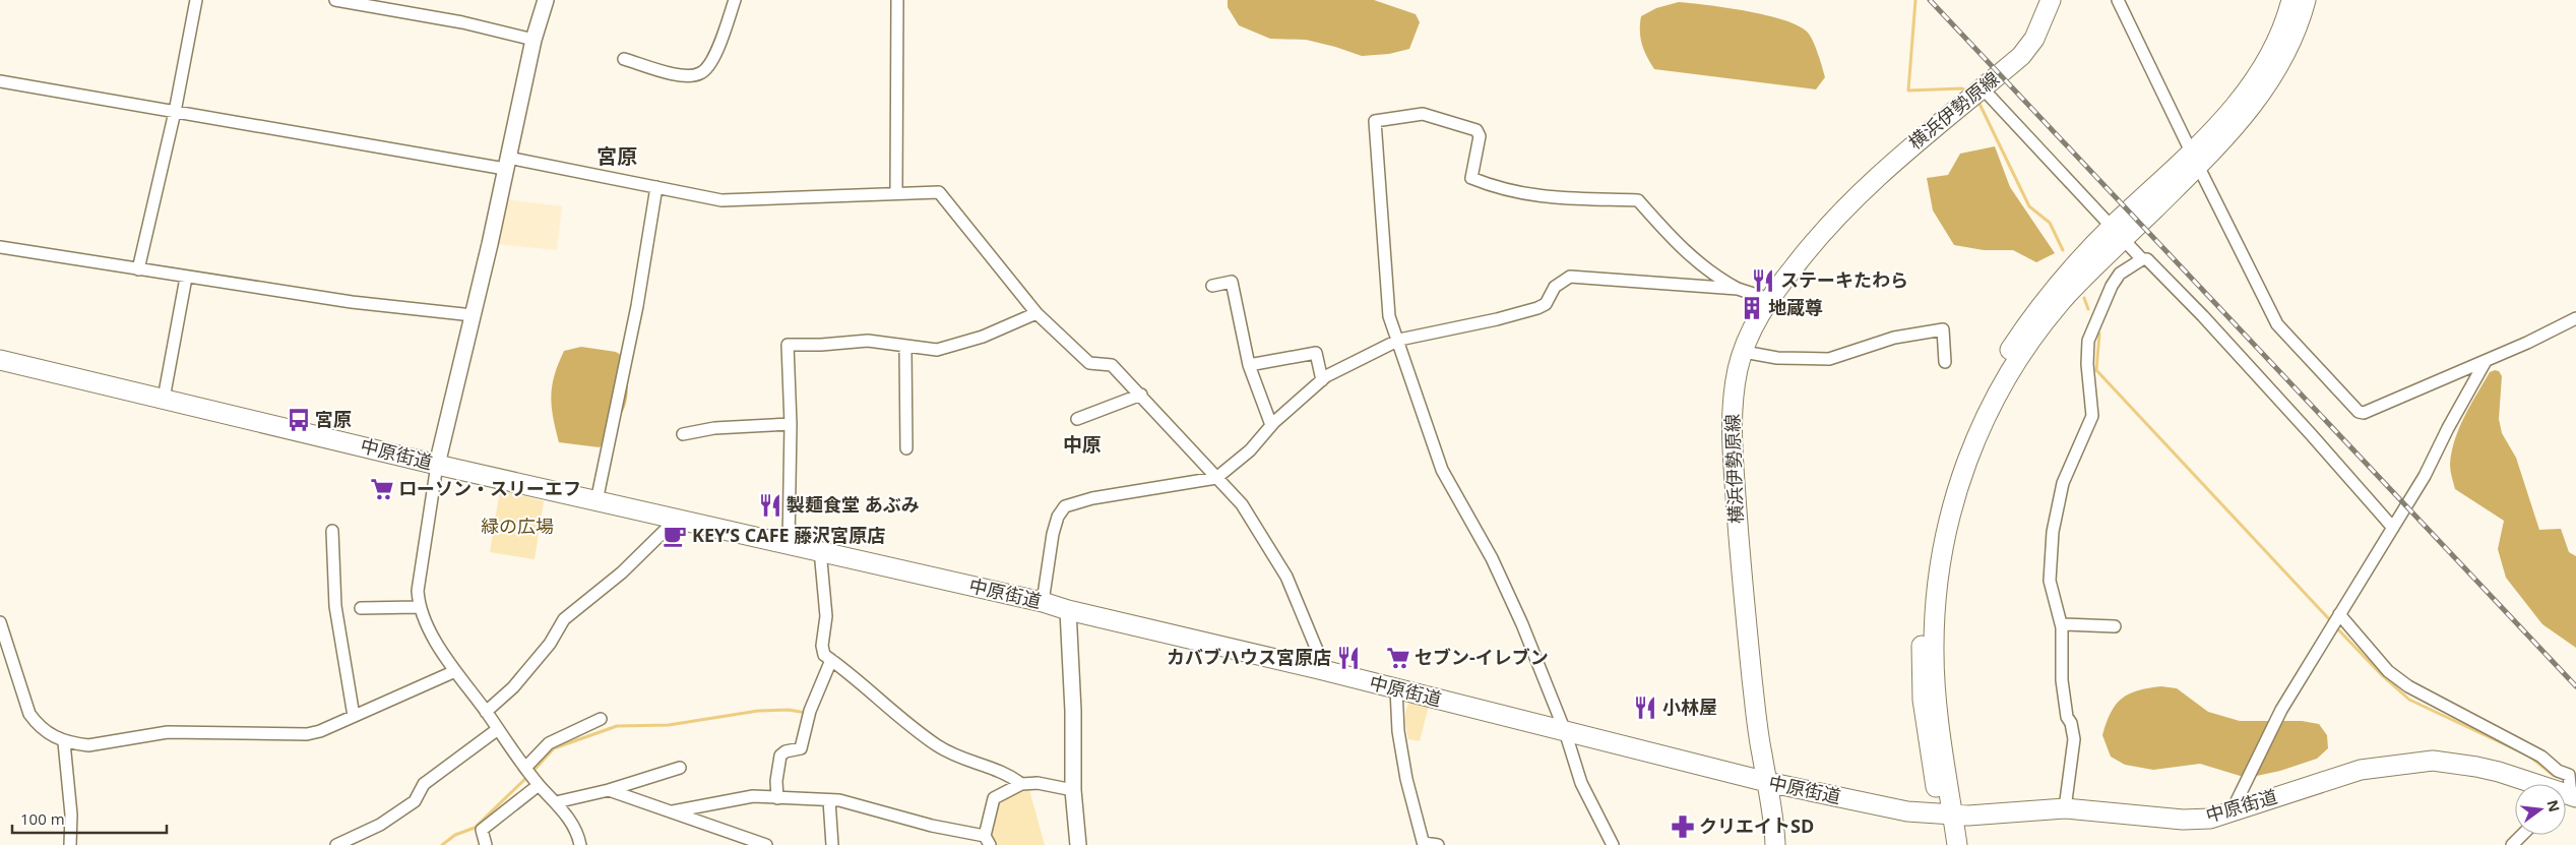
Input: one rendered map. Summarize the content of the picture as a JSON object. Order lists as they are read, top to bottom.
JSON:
{
  "streets": {
    "main road": ["横浜伊勢原線", "中原街道"]
  },
  "crossings": [
    ["横浜伊勢原線", "中原街道"]
  ],
  "districts": ["宮原", "中原"],
  "parks": ["緑の広場"],
  "places": {
    "restaurant": [
      "ステーキたわら",
      "製麺食堂 あぶみ",
      "カバブハウス宮原店",
      "小林屋"
    ],
    "building": ["地蔵尊"],
    "bus stop": ["宮原"],
    "supermarket": ["ローソン・スリーエフ", "セブン-イレブン"],
    "cafe": ["KEY’S CAFE 藤沢宮原店"],
    "pharmacy": ["クリエイトSD"]
  },
  "scale_bar": "100 m",
  "north": "right"
}
